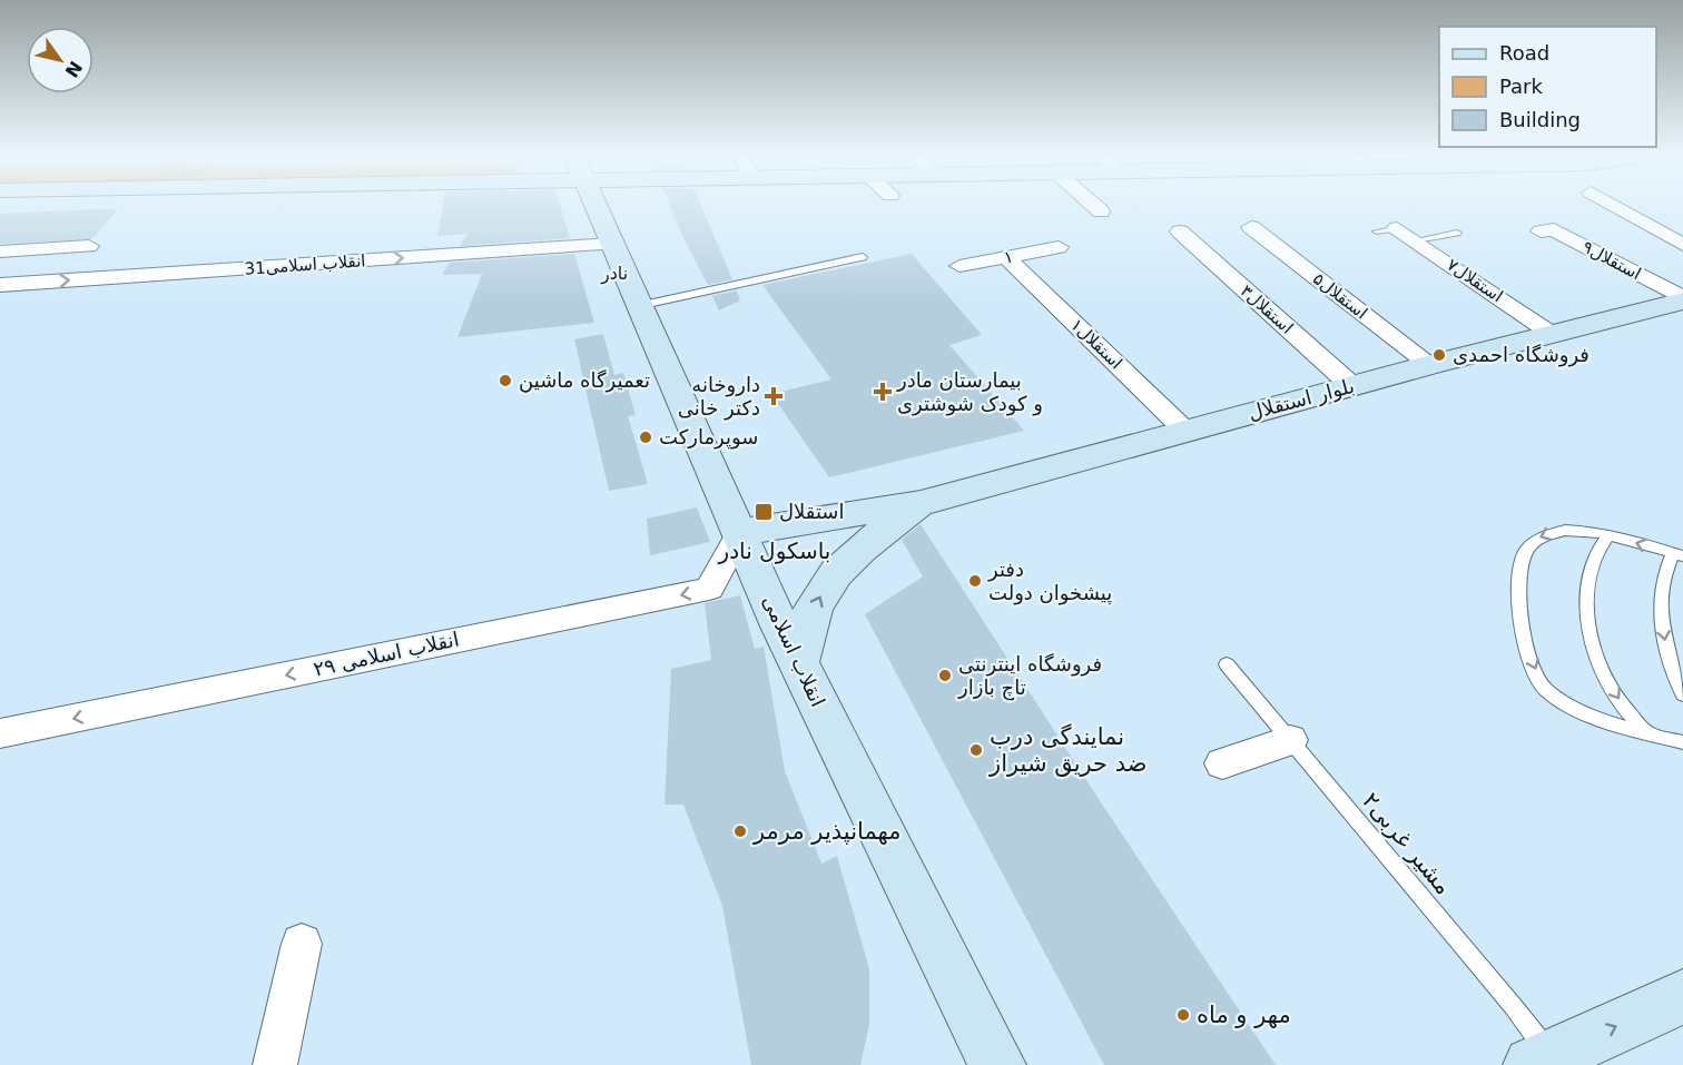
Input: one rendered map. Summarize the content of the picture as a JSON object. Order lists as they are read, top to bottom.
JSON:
{
  "streets": {
    "main road": ["بلوار استقلال", "انقلاب اسلامی"],
    "street": [
      "۱",
      "استقلال۹",
      "31انقلاب اسلامی",
      "استقلال۷",
      "استقلال۵",
      "استقلال۳",
      "استقلال۱",
      "انقلاب اسلامی ۲۹"
    ],
    "lane": ["۲مشیر غربی"]
  },
  "crossings": [
    ["۱", "استقلال۱"],
    ["استقلال۹", "بلوار استقلال"],
    ["31انقلاب اسلامی", "انقلاب اسلامی"],
    ["استقلال۷", "بلوار استقلال"],
    ["استقلال۵", "بلوار استقلال"],
    ["استقلال۳", "بلوار استقلال"],
    ["استقلال۱", "بلوار استقلال"],
    ["بلوار استقلال", "انقلاب اسلامی"],
    ["بلوار استقلال", "انقلاب اسلامی ۲۹"],
    ["انقلاب اسلامی", "انقلاب اسلامی ۲۹"]
  ],
  "one_way": ["31انقلاب اسلامی", "انقلاب اسلامی ۲۹"],
  "districts": ["نادر", "باسکول نادر"],
  "places": {
    "other": [
      "فروشگاه احمدی",
      "تعمیرگاه ماشین",
      "سوپرمارکت",
      "دفتر پیشخوان دولت",
      "فروشگاه اینترنتی تاچ بازار",
      "نمایندگی درب ضد حریق شیراز",
      "مهمانپذیر مرمر",
      "مهر و ماه"
    ],
    "health": ["بیمارستان مادر و کودک شوشتری", "داروخانه دکتر خانی"],
    "transit": ["استقلال"]
  },
  "legend": ["Road", "Park", "Building"],
  "north": "bottom right"
}
